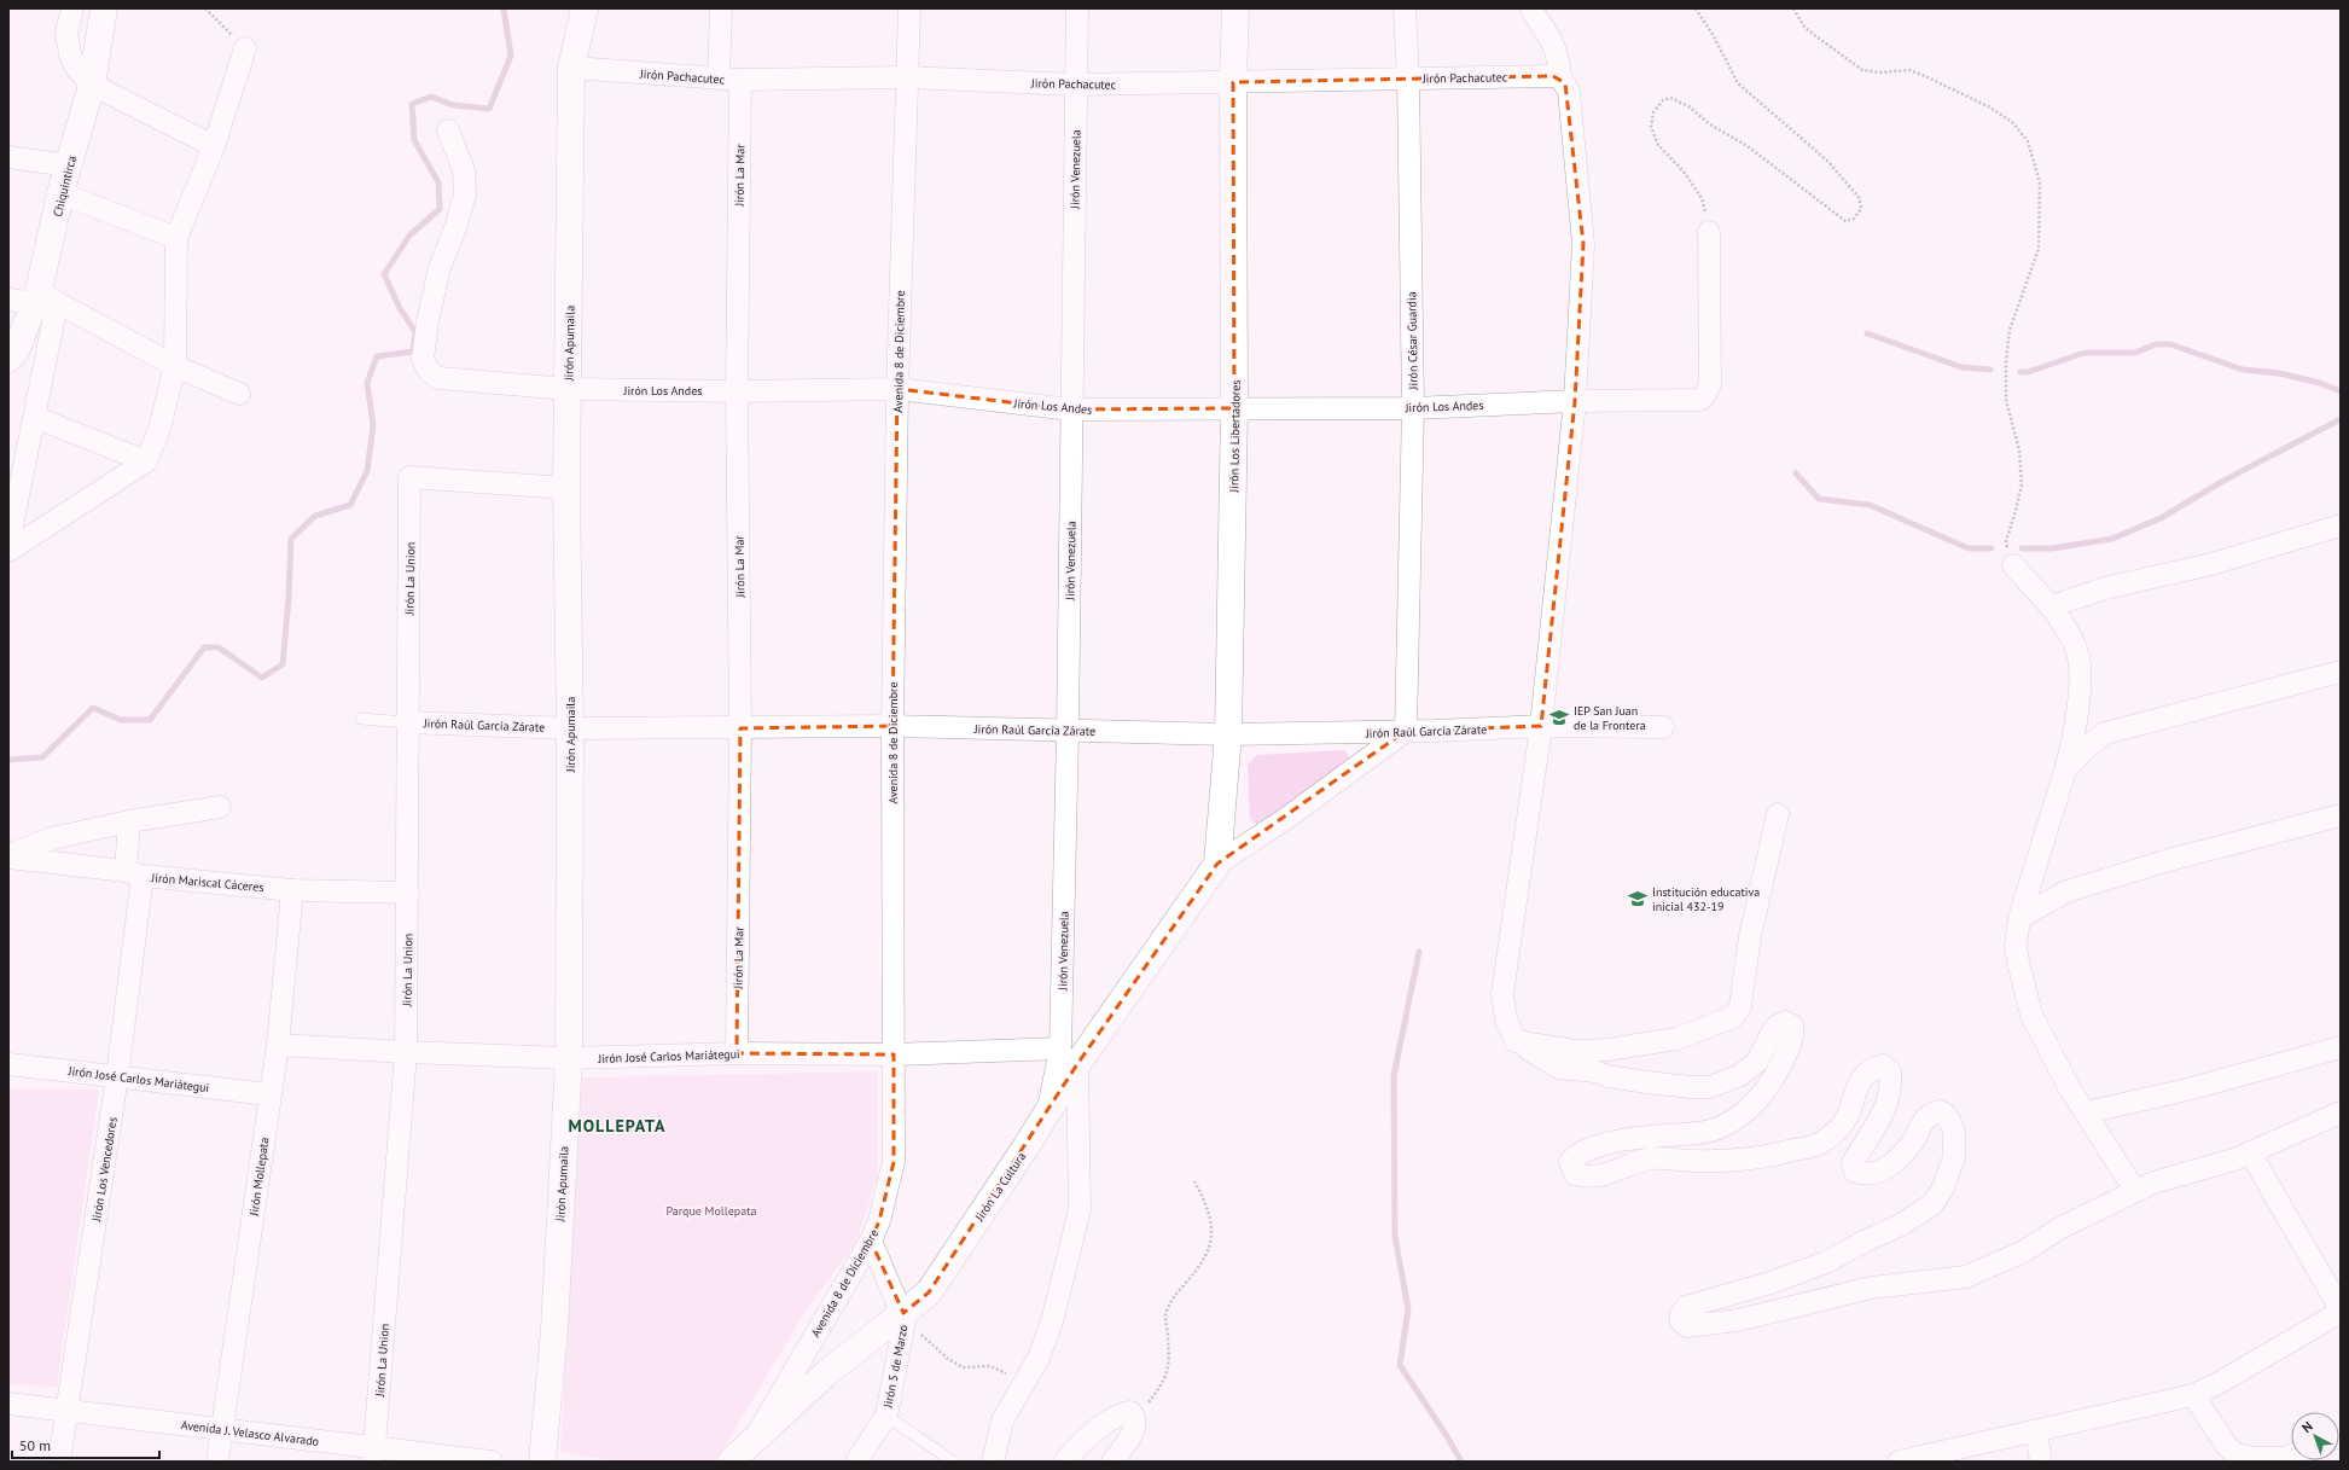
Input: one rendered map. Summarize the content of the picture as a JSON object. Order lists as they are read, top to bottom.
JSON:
{
  "streets": {
    "street": [
      "Jirón Pachacutec",
      "Jirón Venezuela",
      "Jirón La Mar",
      "Chiquintirca",
      "Jirón César Guardia",
      "Jirón Apumaila",
      "Avenida 8 de Diciembre",
      "Jirón Los Andes",
      "Jirón Los Libertadores",
      "Jirón La Union",
      "Jirón Raúl García Zárate",
      "Jirón Mariscal Cáceres",
      "Jirón José Carlos Mariátegui",
      "Jirón Los Vencedores",
      "Jirón Mollepata",
      "Jirón La Cultura",
      "Jirón 5 de Marzo",
      "Avenida J. Velasco Alvarado"
    ]
  },
  "crossings": [
    ["Jirón Pachacutec", "Jirón Venezuela"],
    ["Jirón Pachacutec", "Jirón La Mar"],
    ["Jirón Pachacutec", "Jirón César Guardia"],
    ["Jirón Pachacutec", "Jirón Apumaila"],
    ["Jirón Pachacutec", "Avenida 8 de Diciembre"],
    ["Jirón Pachacutec", "Jirón Los Libertadores"],
    ["Jirón Venezuela", "Jirón Los Andes"],
    ["Jirón Venezuela", "Jirón Raúl García Zárate"],
    ["Jirón Venezuela", "Jirón José Carlos Mariátegui"],
    ["Jirón Venezuela", "Jirón La Cultura"],
    ["Jirón La Mar", "Jirón Los Andes"],
    ["Jirón La Mar", "Jirón Raúl García Zárate"],
    ["Jirón La Mar", "Jirón José Carlos Mariátegui"],
    ["Jirón César Guardia", "Jirón Los Andes"],
    ["Jirón César Guardia", "Jirón Raúl García Zárate"],
    ["Jirón Apumaila", "Jirón Los Andes"],
    ["Jirón Apumaila", "Jirón La Union"],
    ["Jirón Apumaila", "Jirón Raúl García Zárate"],
    ["Jirón Apumaila", "Jirón José Carlos Mariátegui"],
    ["Avenida 8 de Diciembre", "Jirón Los Andes"],
    ["Avenida 8 de Diciembre", "Jirón Raúl García Zárate"],
    ["Avenida 8 de Diciembre", "Jirón José Carlos Mariátegui"],
    ["Avenida 8 de Diciembre", "Jirón La Cultura"],
    ["Avenida 8 de Diciembre", "Jirón 5 de Marzo"],
    ["Jirón Los Andes", "Jirón Los Libertadores"],
    ["Jirón Los Libertadores", "Jirón Raúl García Zárate"],
    ["Jirón Los Libertadores", "Jirón La Cultura"],
    ["Jirón La Union", "Jirón Raúl García Zárate"],
    ["Jirón La Union", "Jirón Mariscal Cáceres"],
    ["Jirón La Union", "Jirón José Carlos Mariátegui"],
    ["Jirón La Union", "Avenida J. Velasco Alvarado"],
    ["Jirón Mariscal Cáceres", "Jirón Los Vencedores"],
    ["Jirón Mariscal Cáceres", "Jirón Mollepata"],
    ["Jirón José Carlos Mariátegui", "Jirón Los Vencedores"],
    ["Jirón José Carlos Mariátegui", "Jirón Mollepata"],
    ["Jirón José Carlos Mariátegui", "Jirón La Cultura"],
    ["Jirón Los Vencedores", "Avenida J. Velasco Alvarado"],
    ["Jirón Mollepata", "Avenida J. Velasco Alvarado"],
    ["Jirón La Cultura", "Jirón 5 de Marzo"]
  ],
  "districts": ["MOLLEPATA"],
  "parks": ["Parque Mollepata"],
  "places": {
    "school or university": ["IEP San Juan de la Frontera", "Institución educativa inicial 432-19"]
  },
  "scale_bar": "50 m",
  "north": "top left"
}
